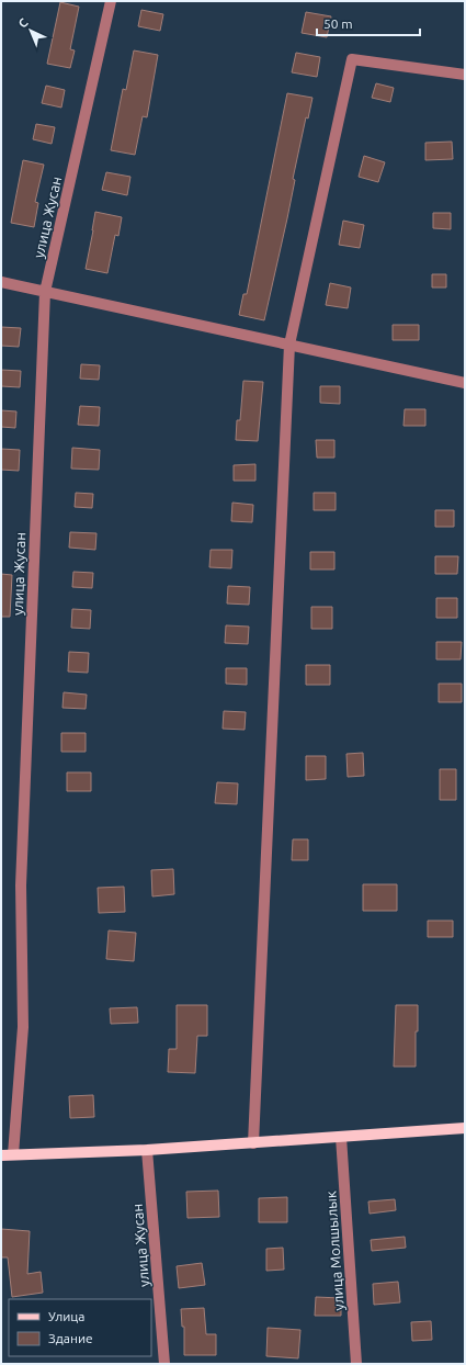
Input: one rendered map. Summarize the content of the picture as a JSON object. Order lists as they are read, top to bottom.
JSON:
{
  "streets": {
    "street": ["улица Жусан", "улица Молшылык"]
  },
  "legend": ["Улица", "Здание"],
  "scale_bar": "50 m",
  "north": "top left"
}
